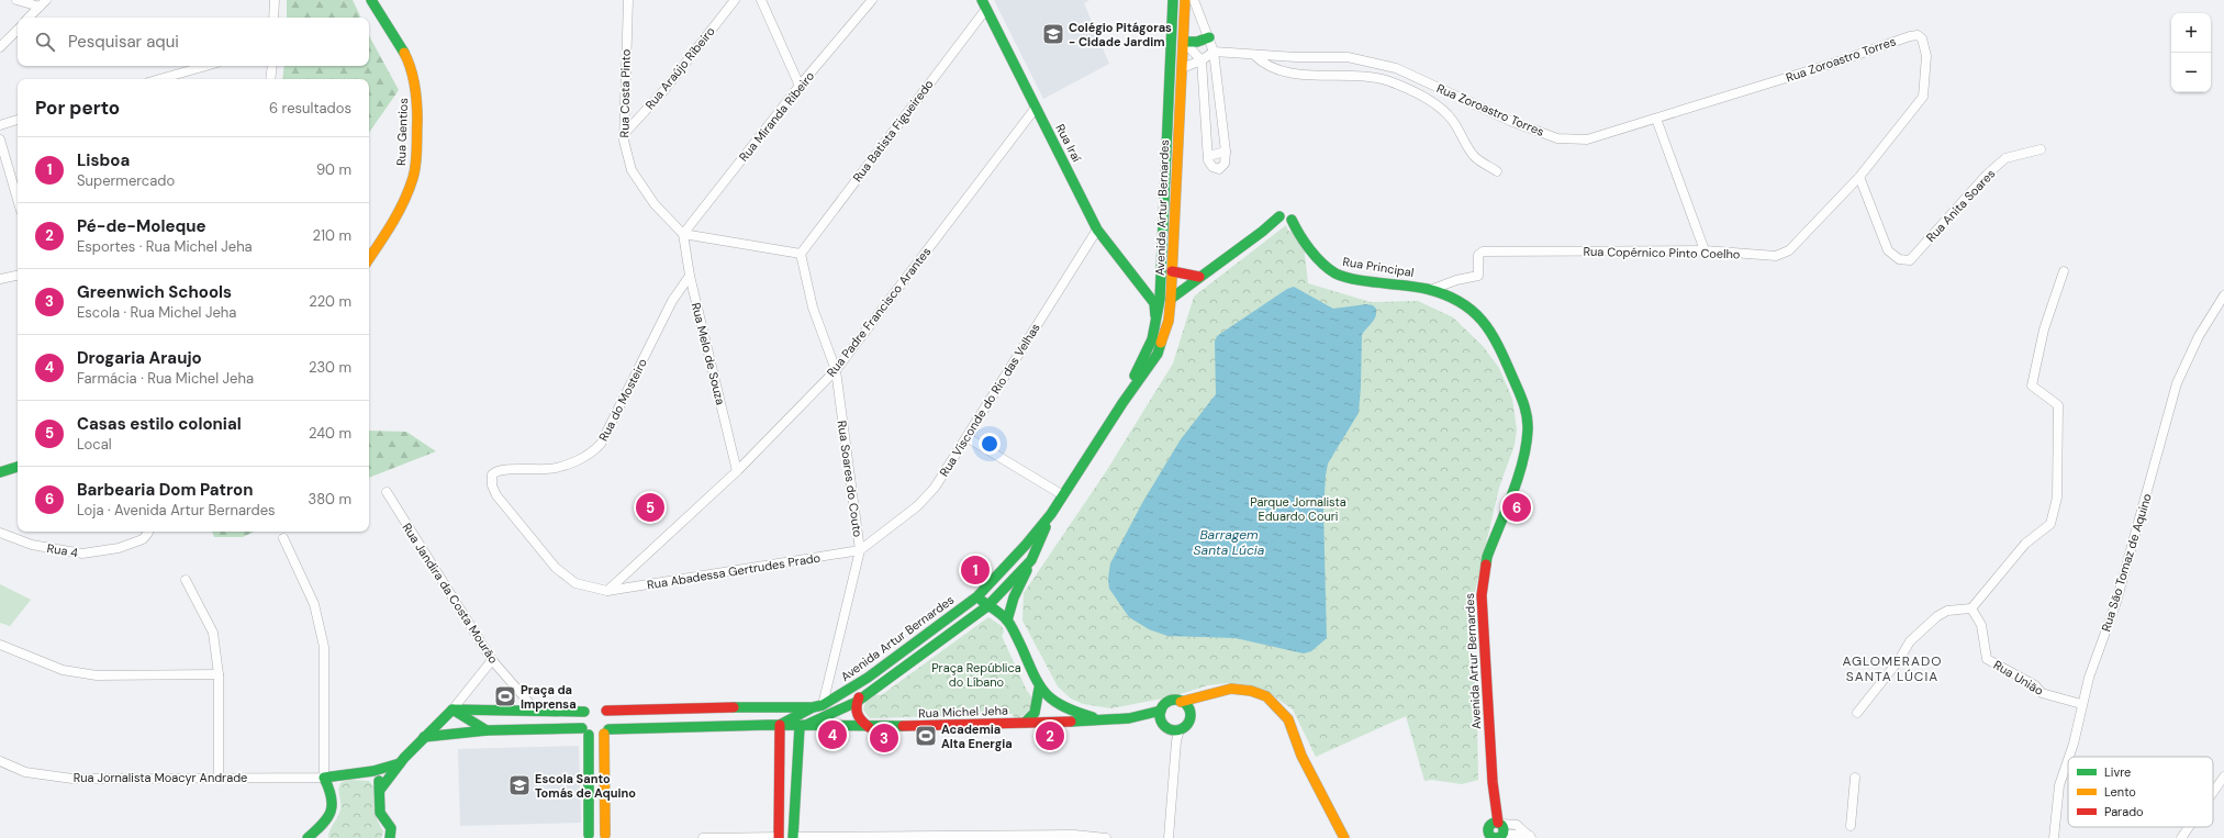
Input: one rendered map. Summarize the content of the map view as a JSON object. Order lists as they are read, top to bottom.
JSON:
{
  "streets": {
    "street": [
      "Rua Zoroastro Torres",
      "Rua Araújo Ribeiro",
      "Rua Costa Pinto",
      "Rua Miranda Ribeiro",
      "Rua Batista Figueiredo",
      "Rua Gentios",
      "Rua Iraí",
      "Rua Anita Soares",
      "Avenida Artur Bernardes",
      "Rua Copérnico Pinto Coelho",
      "Rua Principal",
      "Rua Padre Francisco Arantes",
      "Rua Melo de Souza",
      "Rua do Mosteiro",
      "Rua Visconde do Rio das Velhas",
      "Rua Soares do Couto",
      "Rua 4",
      "Rua São Tomaz de Aquino",
      "Rua Abadessa Gertrudes Prado",
      "Rua Jandira da Costa Mourão",
      "Rua União",
      "Rua Michel Jeha",
      "Rua Jornalista Moacyr Andrade"
    ]
  },
  "crossings": [
    ["Rua Zoroastro Torres", "Rua Copérnico Pinto Coelho"],
    ["Rua Araújo Ribeiro", "Rua Costa Pinto"],
    ["Rua Costa Pinto", "Rua Miranda Ribeiro"],
    ["Rua Costa Pinto", "Rua Melo de Souza"],
    ["Rua Miranda Ribeiro", "Rua Melo de Souza"],
    ["Rua Batista Figueiredo", "Rua Iraí"],
    ["Rua Batista Figueiredo", "Rua Soares do Couto"],
    ["Rua Iraí", "Avenida Artur Bernardes"],
    ["Rua Iraí", "Rua Padre Francisco Arantes"],
    ["Rua Iraí", "Rua Visconde do Rio das Velhas"],
    ["Rua Anita Soares", "Rua Copérnico Pinto Coelho"],
    ["Avenida Artur Bernardes", "Rua Copérnico Pinto Coelho"],
    ["Avenida Artur Bernardes", "Rua Principal"],
    ["Avenida Artur Bernardes", "Rua Soares do Couto"],
    ["Avenida Artur Bernardes", "Rua Michel Jeha"],
    ["Rua Padre Francisco Arantes", "Rua Melo de Souza"],
    ["Rua Padre Francisco Arantes", "Rua do Mosteiro"],
    ["Rua Padre Francisco Arantes", "Rua Soares do Couto"],
    ["Rua Padre Francisco Arantes", "Rua Abadessa Gertrudes Prado"],
    ["Rua Melo de Souza", "Rua do Mosteiro"],
    ["Rua do Mosteiro", "Rua Abadessa Gertrudes Prado"],
    ["Rua Visconde do Rio das Velhas", "Rua Soares do Couto"],
    ["Rua Visconde do Rio das Velhas", "Rua Abadessa Gertrudes Prado"],
    ["Rua Soares do Couto", "Rua Abadessa Gertrudes Prado"],
    ["Rua São Tomaz de Aquino", "Rua União"]
  ],
  "districts": ["AGLOMERADO SANTA LÚCIA"],
  "water": ["Barragem Santa Lúcia"],
  "parks": ["Parque Jornalista Eduardo Couri", "Praça República do Líbano"],
  "places": {
    "school or university": ["Colégio Pitágoras - Cidade Jardim", "Escola Santo Tomás de Aquino"],
    "sports": ["Praça da Imprensa", "Academia Alta Energia"]
  },
  "legend": ["Livre", "Lento", "Parado"],
  "page": {
    "map_buttons": ["+", "−"],
    "search": "Pesquisar aqui",
    "heading": ["Por perto", "6 resultados"],
    "list": [
      {
        "mark": "1",
        "name": "Lisboa",
        "note": "Supermercado",
        "value": "90 m"
      },
      {
        "mark": "2",
        "name": "Pé-de-Moleque",
        "note": "Esportes · Rua Michel Jeha",
        "value": "210 m"
      },
      {
        "mark": "3",
        "name": "Greenwich Schools",
        "note": "Escola · Rua Michel Jeha",
        "value": "220 m"
      },
      {
        "mark": "4",
        "name": "Drogaria Araujo",
        "note": "Farmácia · Rua Michel Jeha",
        "value": "230 m"
      },
      {
        "mark": "5",
        "name": "Casas estilo colonial",
        "note": "Local",
        "value": "240 m"
      },
      {
        "mark": "6",
        "name": "Barbearia Dom Patron",
        "note": "Loja · Avenida Artur Bernardes",
        "value": "380 m"
      }
    ],
    "pins": [
      "5",
      "6",
      "1",
      "4",
      "2",
      "3"
    ]
  }
}
